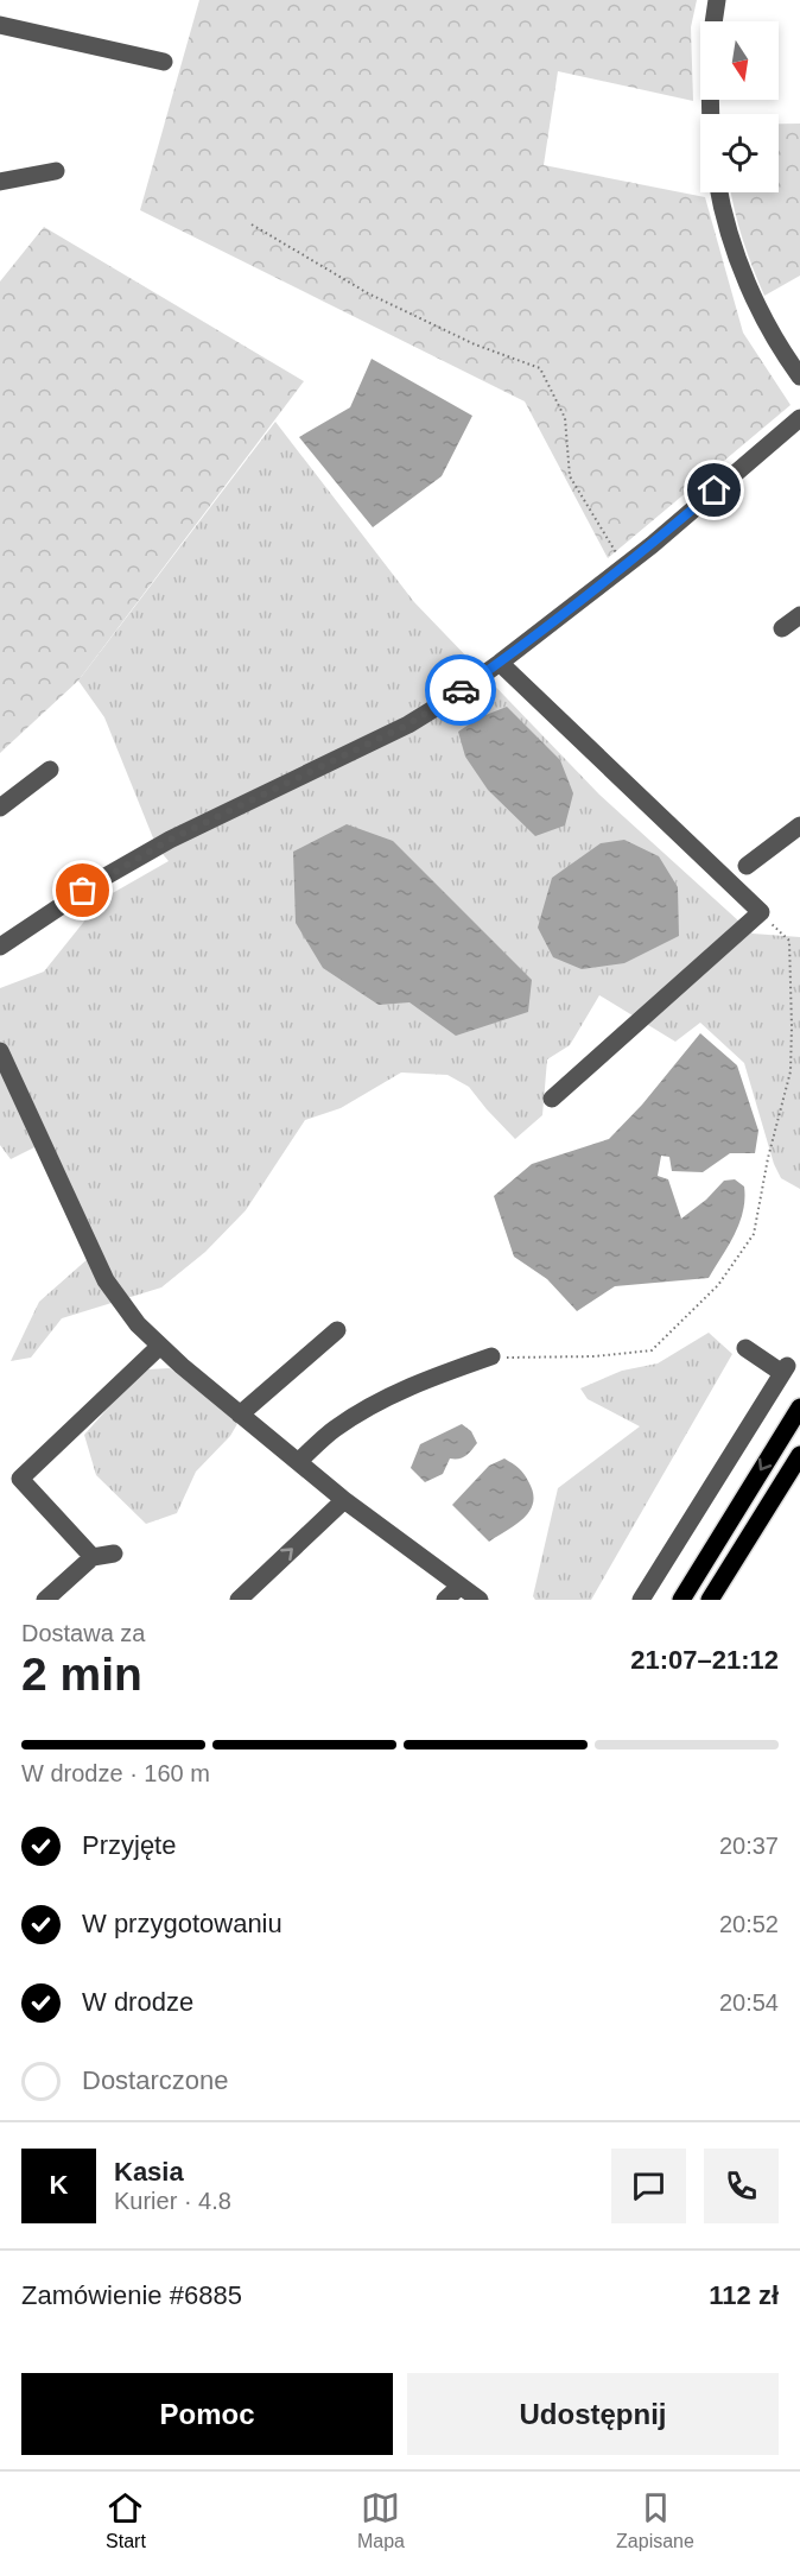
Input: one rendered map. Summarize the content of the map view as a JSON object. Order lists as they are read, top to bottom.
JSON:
{
  "north": "bottom",
  "page": {
    "heading": ["2 min", "Dostawa za", "21:07–21:12"],
    "panel": [
      "Kasia",
      "Kurier · 4.8",
      "Zamówienie #6885",
      "112 zł"
    ],
    "bar": "W drodze · 160 m",
    "list": [
      ["Przyjęte", "20:37"],
      ["W przygotowaniu", "20:52"],
      ["W drodze", "20:54"],
      "Dostarczone"
    ],
    "round": "K",
    "buttons": ["Pomoc", "Udostępnij"],
    "tabs": ["Start", "Mapa", "Zapisane"]
  }
}
